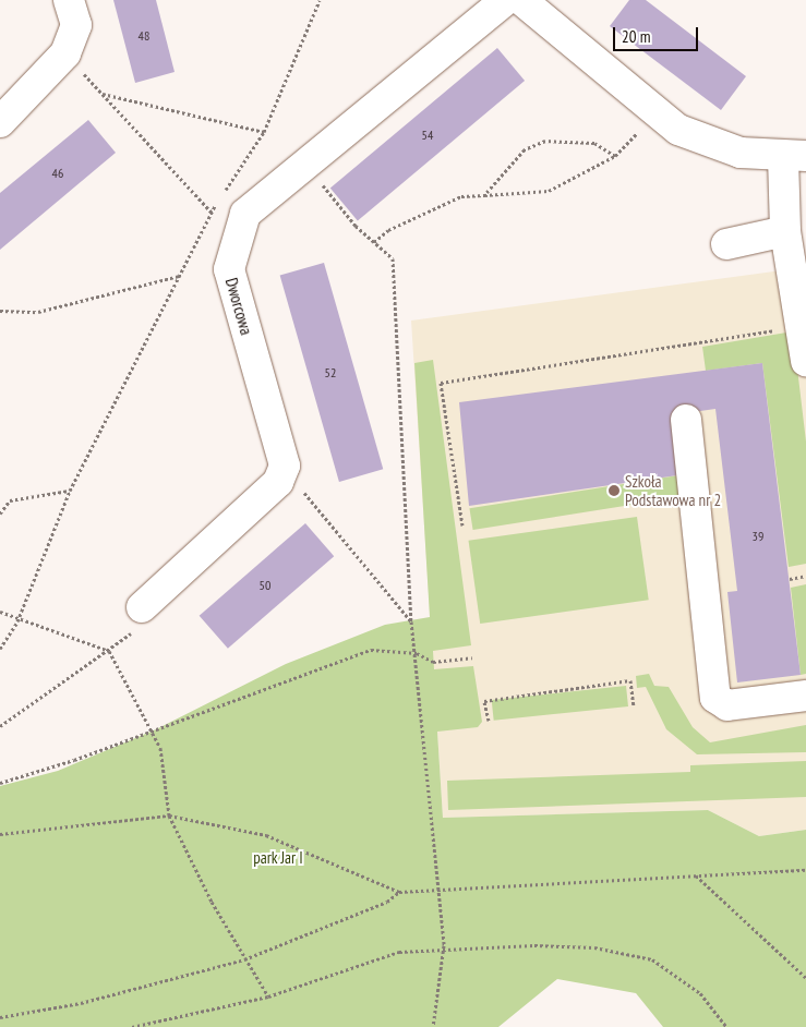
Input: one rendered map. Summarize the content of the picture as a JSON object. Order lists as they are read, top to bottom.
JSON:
{
  "streets": {
    "street": ["Dworcowa"]
  },
  "parks": ["park Jar I"],
  "places": ["Szkoła Podstawowa nr 2"],
  "house_numbers": [
    "48",
    "54",
    "46",
    "52",
    "39",
    "50"
  ],
  "scale_bar": "20 m"
}
